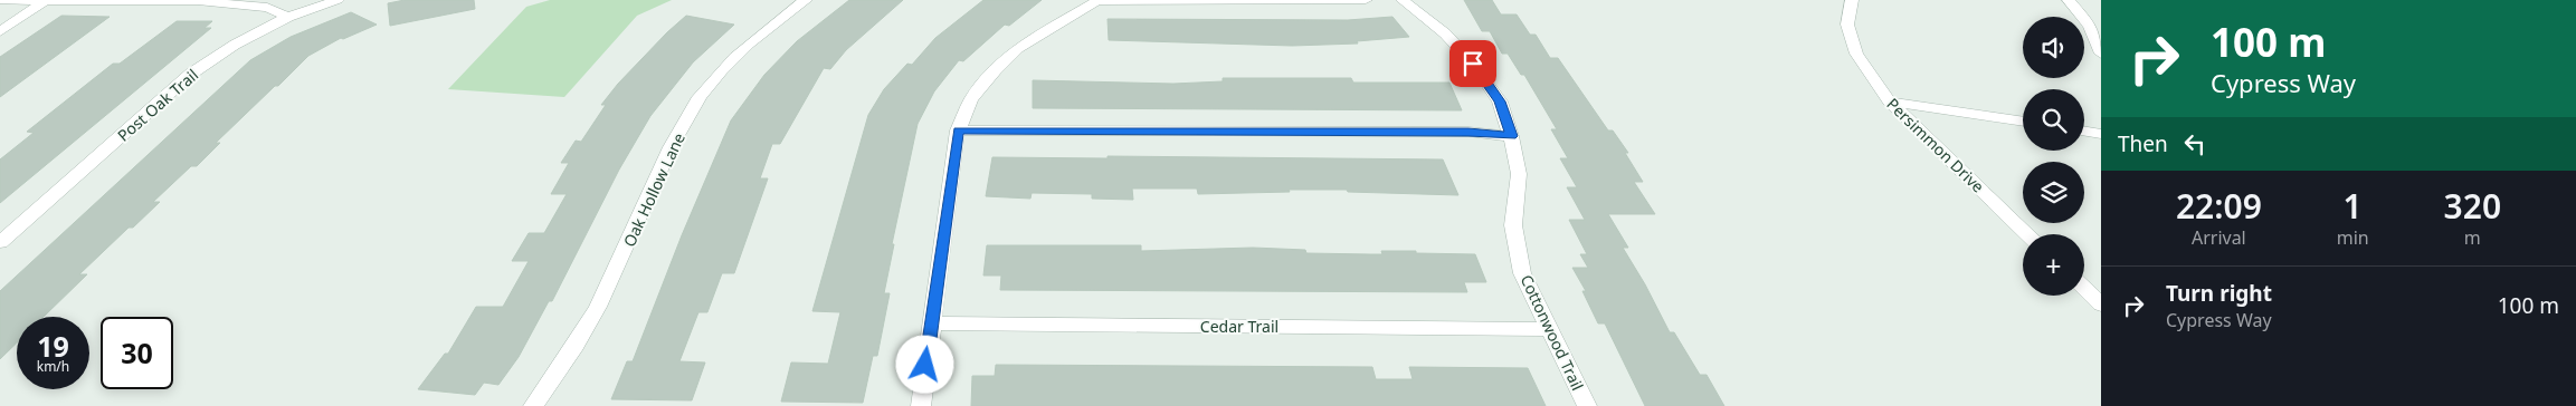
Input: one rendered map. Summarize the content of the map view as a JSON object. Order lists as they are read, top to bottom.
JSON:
{
  "streets": {
    "street": [
      "Post Oak Trail",
      "Persimmon Drive",
      "Oak Hollow Lane",
      "Cedar Trail",
      "Cottonwood Trail"
    ]
  },
  "crossings": [
    ["Cedar Trail", "Cottonwood Trail"]
  ],
  "page": {
    "turn": ["100 m", "Cypress Way"],
    "map_buttons": "+",
    "then": "Then",
    "eta": [
      "22:09",
      "Arrival",
      "1",
      "min",
      "320",
      "m"
    ],
    "list": [
      {
        "name": "Turn right",
        "note": "Cypress Way",
        "value": "100 m"
      }
    ],
    "speed": "19 km/h",
    "limit": "30"
  }
}
